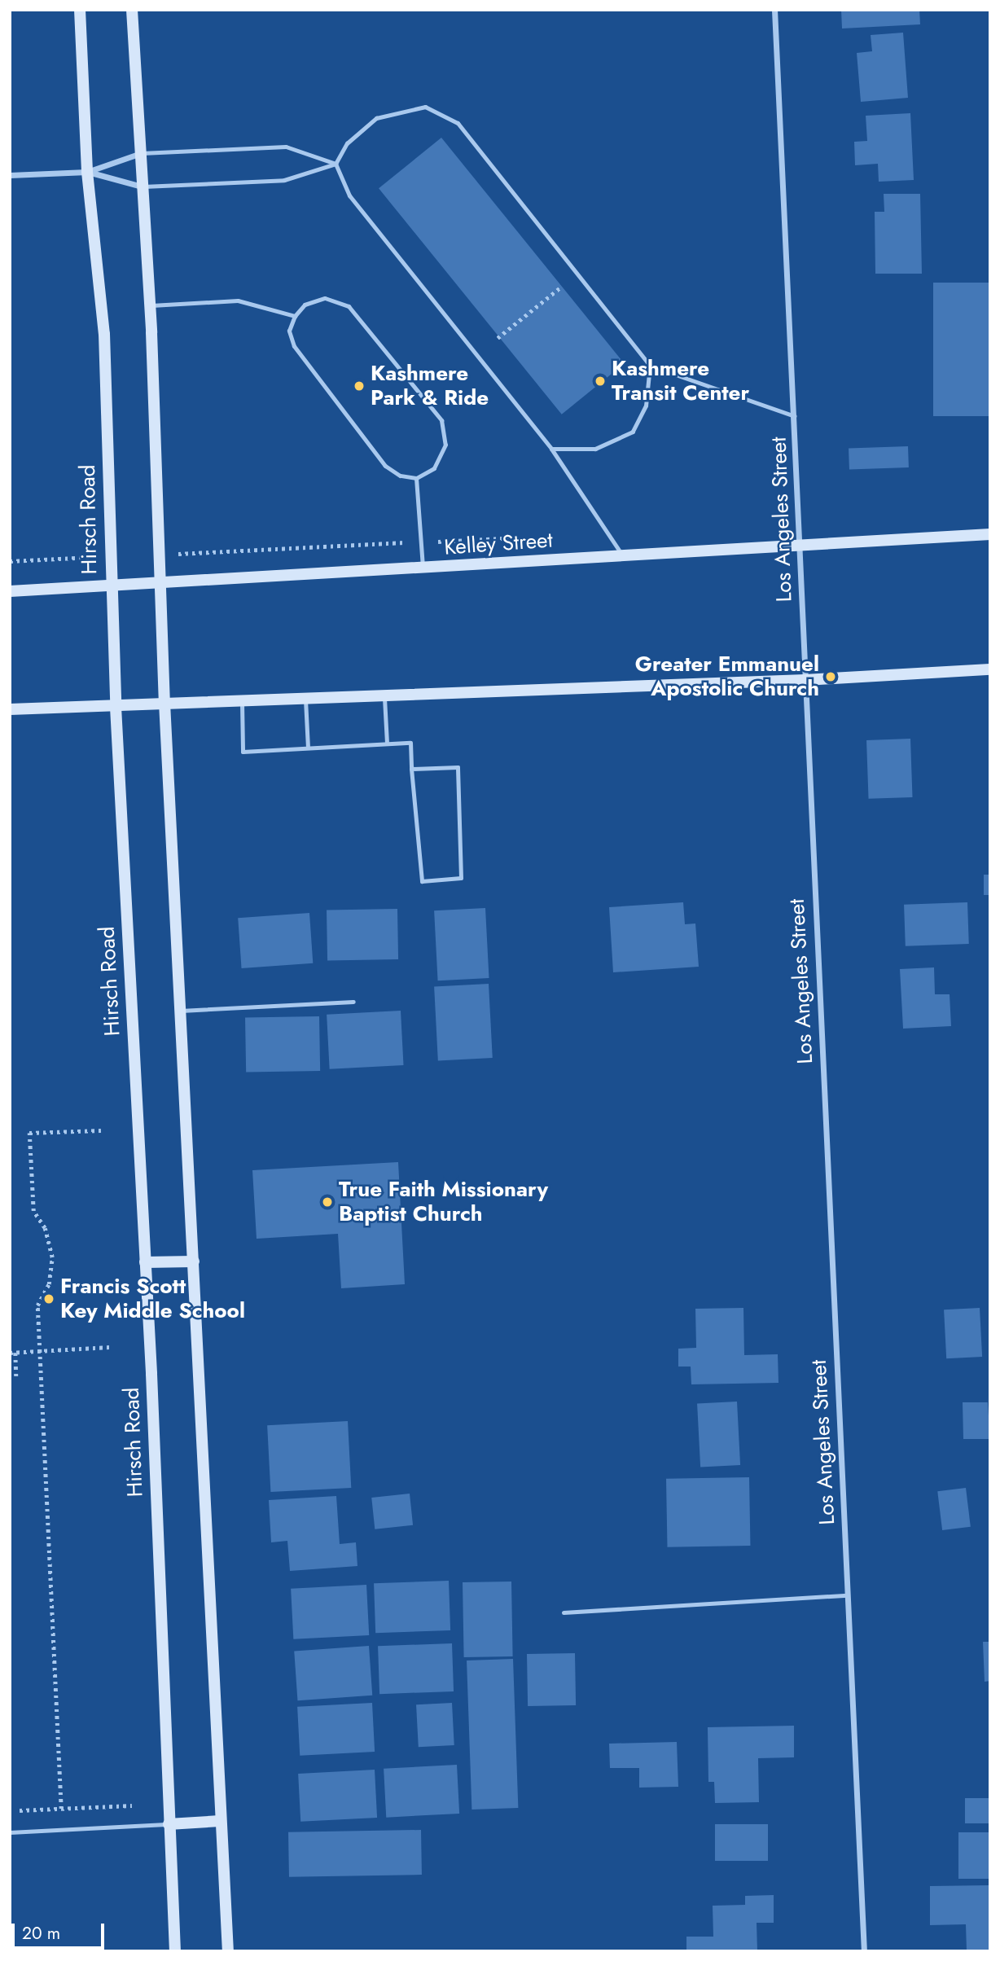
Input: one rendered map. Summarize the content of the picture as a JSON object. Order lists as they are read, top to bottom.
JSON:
{
  "streets": {
    "main road": ["Hirsch Road", "Kelley Street"],
    "street": ["Los Angeles Street"]
  },
  "crossings": [
    ["Hirsch Road", "Kelley Street"],
    ["Los Angeles Street", "Kelley Street"]
  ],
  "places": [
    "Kashmere Transit Center",
    "Kashmere Park & Ride",
    "Greater Emmanuel Apostolic Church",
    "True Faith Missionary Baptist Church",
    "Francis Scott Key Middle School"
  ],
  "scale_bar": "20 m"
}
